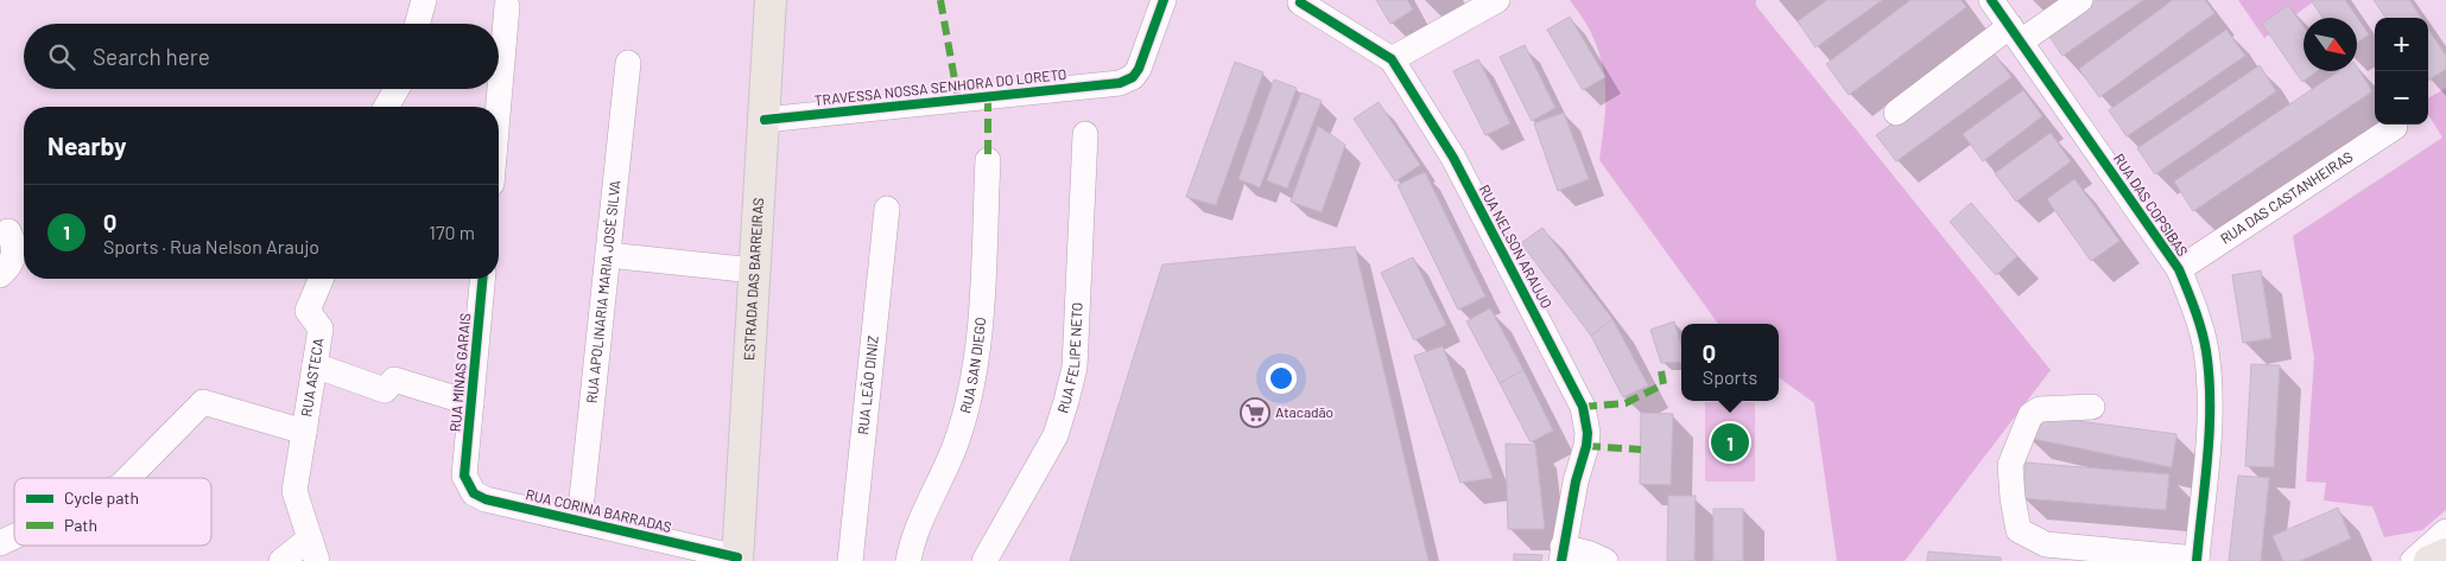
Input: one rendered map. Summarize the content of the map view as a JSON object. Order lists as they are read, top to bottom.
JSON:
{
  "streets": {
    "main road": ["ESTRADA DAS BARREIRAS"],
    "street": [
      "TRAVESSA NOSSA SENHORA DO LORETO",
      "RUA DAS CASTANHEIRAS",
      "RUA DAS COPSIBAS",
      "RUA NELSON ARAUJO",
      "RUA APOLINARIA MARIA JOSÉ SILVA",
      "RUA FELIPE NETO",
      "RUA SAN DIEGO",
      "RUA MINAS GARAIS",
      "RUA ASTECA",
      "RUA LEÃO DINIZ",
      "RUA CORINA BARRADAS"
    ]
  },
  "crossings": [
    ["TRAVESSA NOSSA SENHORA DO LORETO", "ESTRADA DAS BARREIRAS"],
    ["RUA DAS CASTANHEIRAS", "RUA DAS COPSIBAS"],
    ["ESTRADA DAS BARREIRAS", "RUA CORINA BARRADAS"],
    ["RUA APOLINARIA MARIA JOSÉ SILVA", "RUA CORINA BARRADAS"],
    ["RUA MINAS GARAIS", "RUA CORINA BARRADAS"]
  ],
  "places": {
    "supermarket": ["Atacadão"]
  },
  "legend": ["Cycle path", "Path"],
  "north": "bottom right",
  "page": {
    "map_buttons": ["+", "−"],
    "search": "Search here",
    "heading": "Nearby",
    "list": [
      {
        "mark": "1",
        "name": "Q",
        "note": "Sports · Rua Nelson Araujo",
        "value": "170 m"
      }
    ],
    "popup": ["Q", "Sports"],
    "pins": "1"
  }
}
